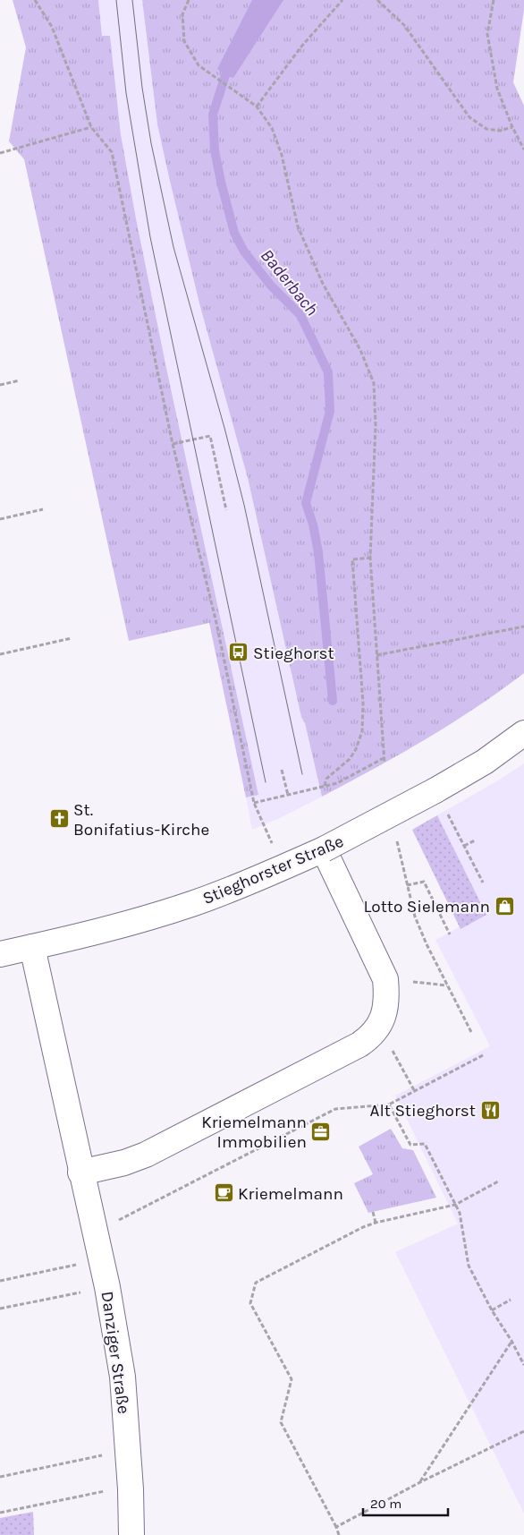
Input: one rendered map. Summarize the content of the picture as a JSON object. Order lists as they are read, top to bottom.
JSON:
{
  "streets": {
    "street": ["Stieghorster Straße", "Danziger Straße"]
  },
  "crossings": [
    ["Stieghorster Straße", "Danziger Straße"]
  ],
  "water": ["Baderbach"],
  "places": {
    "bus stop": ["Stieghorst"],
    "church": ["St. Bonifatius-Kirche"],
    "shop": ["Lotto Sielemann"],
    "restaurant": ["Alt Stieghorst"],
    "office": ["Kriemelmann Immobilien"],
    "cafe": ["Kriemelmann"]
  },
  "scale_bar": "20 m"
}
